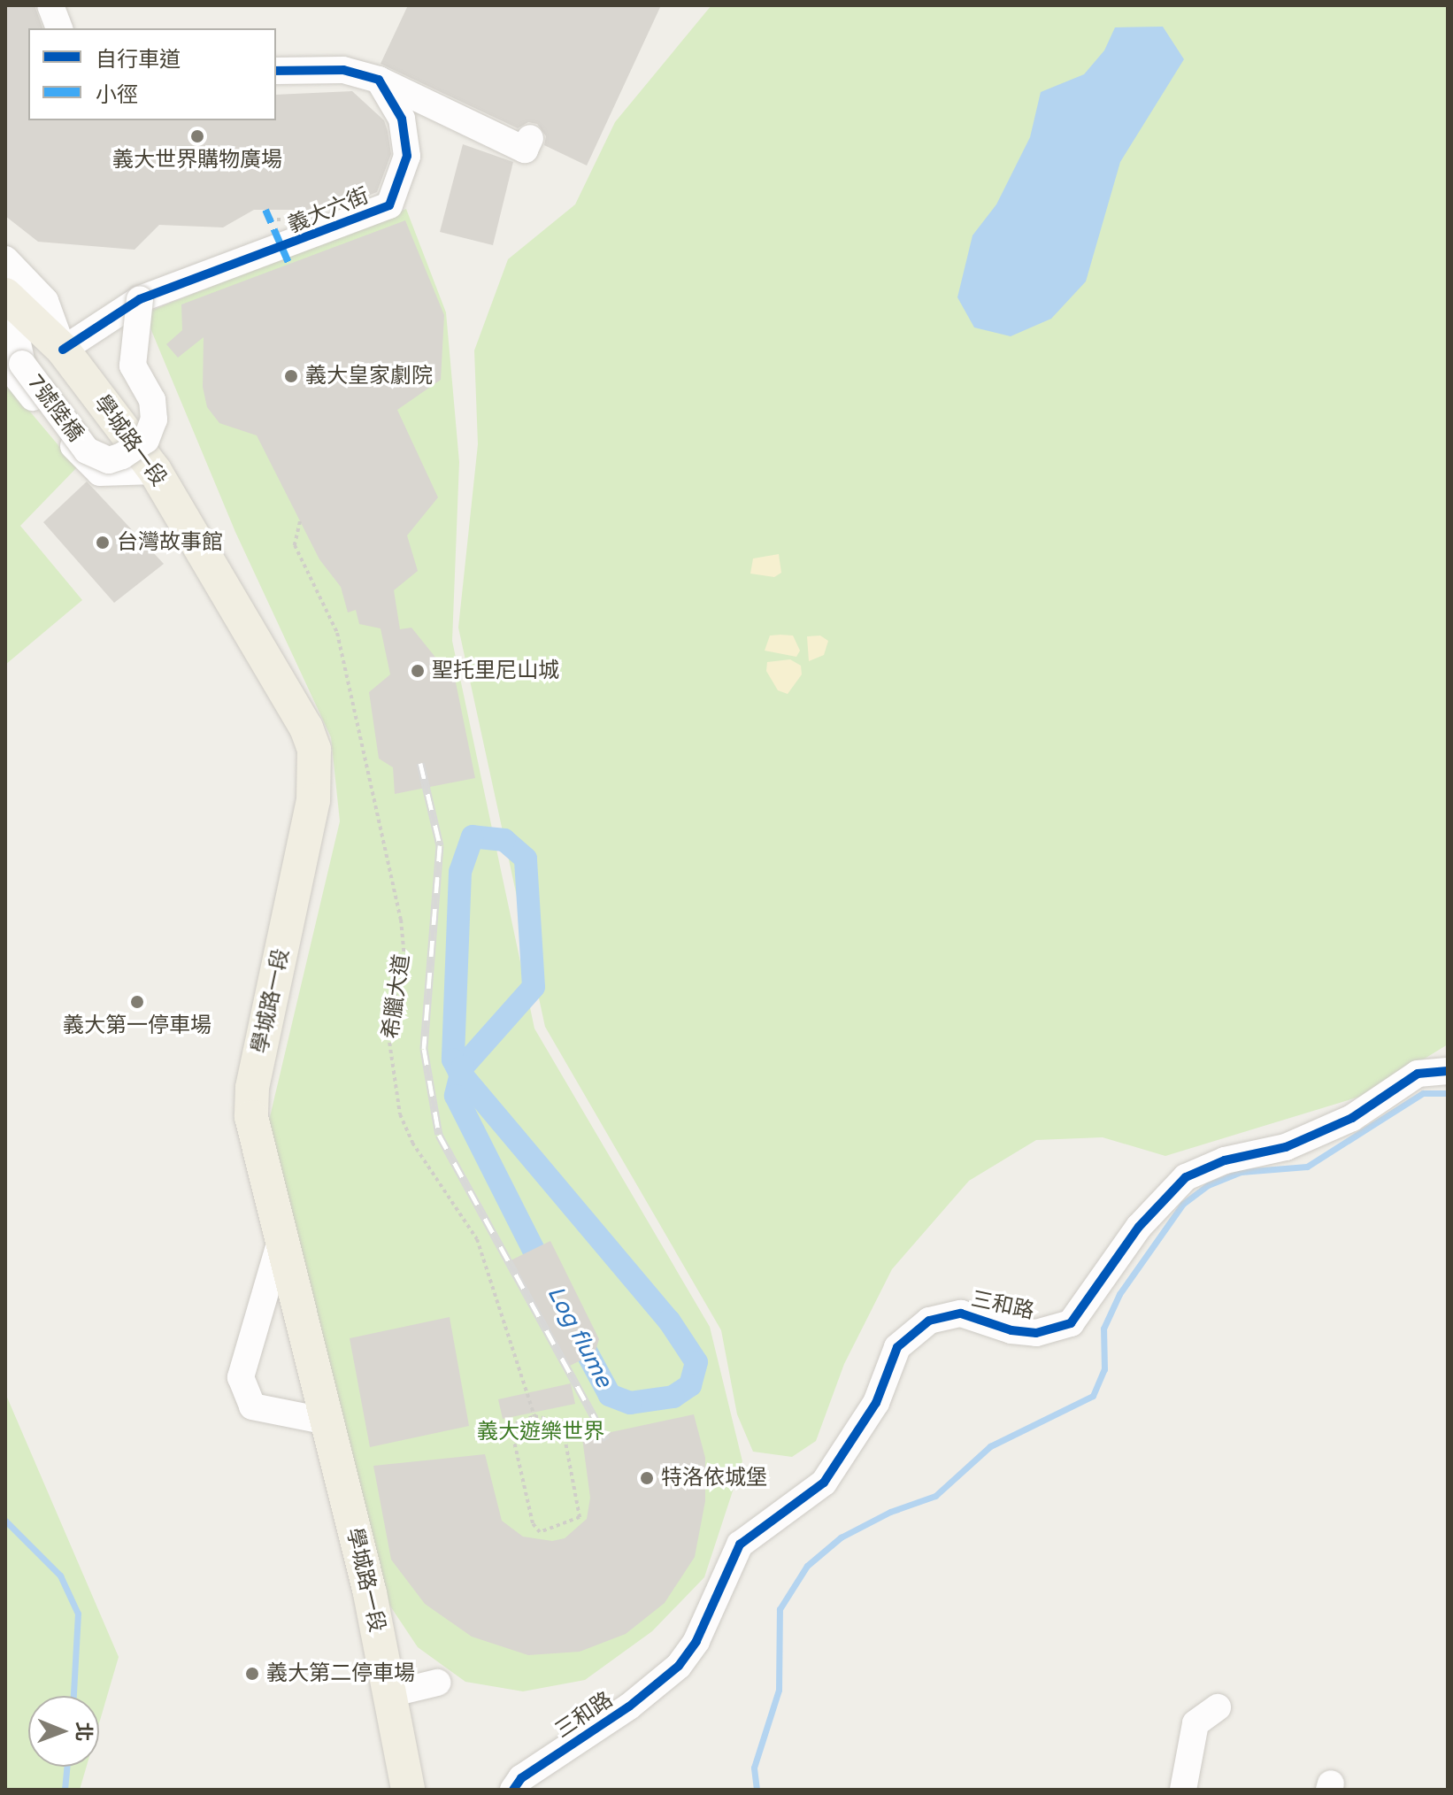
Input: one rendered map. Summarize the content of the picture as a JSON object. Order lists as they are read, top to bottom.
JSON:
{
  "streets": {
    "main road": ["學城路一段"],
    "street": ["義大六街", "7號陸橋", "三和路"],
    "path": ["希臘大道"]
  },
  "crossings": [
    ["義大六街", "7號陸橋"],
    ["義大六街", "學城路一段"]
  ],
  "water": ["Log flume"],
  "parks": ["義大遊樂世界"],
  "places": [
    "義大世界購物廣場",
    "義大皇家劇院",
    "台灣故事館",
    "聖托里尼山城",
    "義大第一停車場",
    "特洛依城堡",
    "義大第二停車場"
  ],
  "legend": ["自行車道", "小徑"],
  "north": "right"
}
